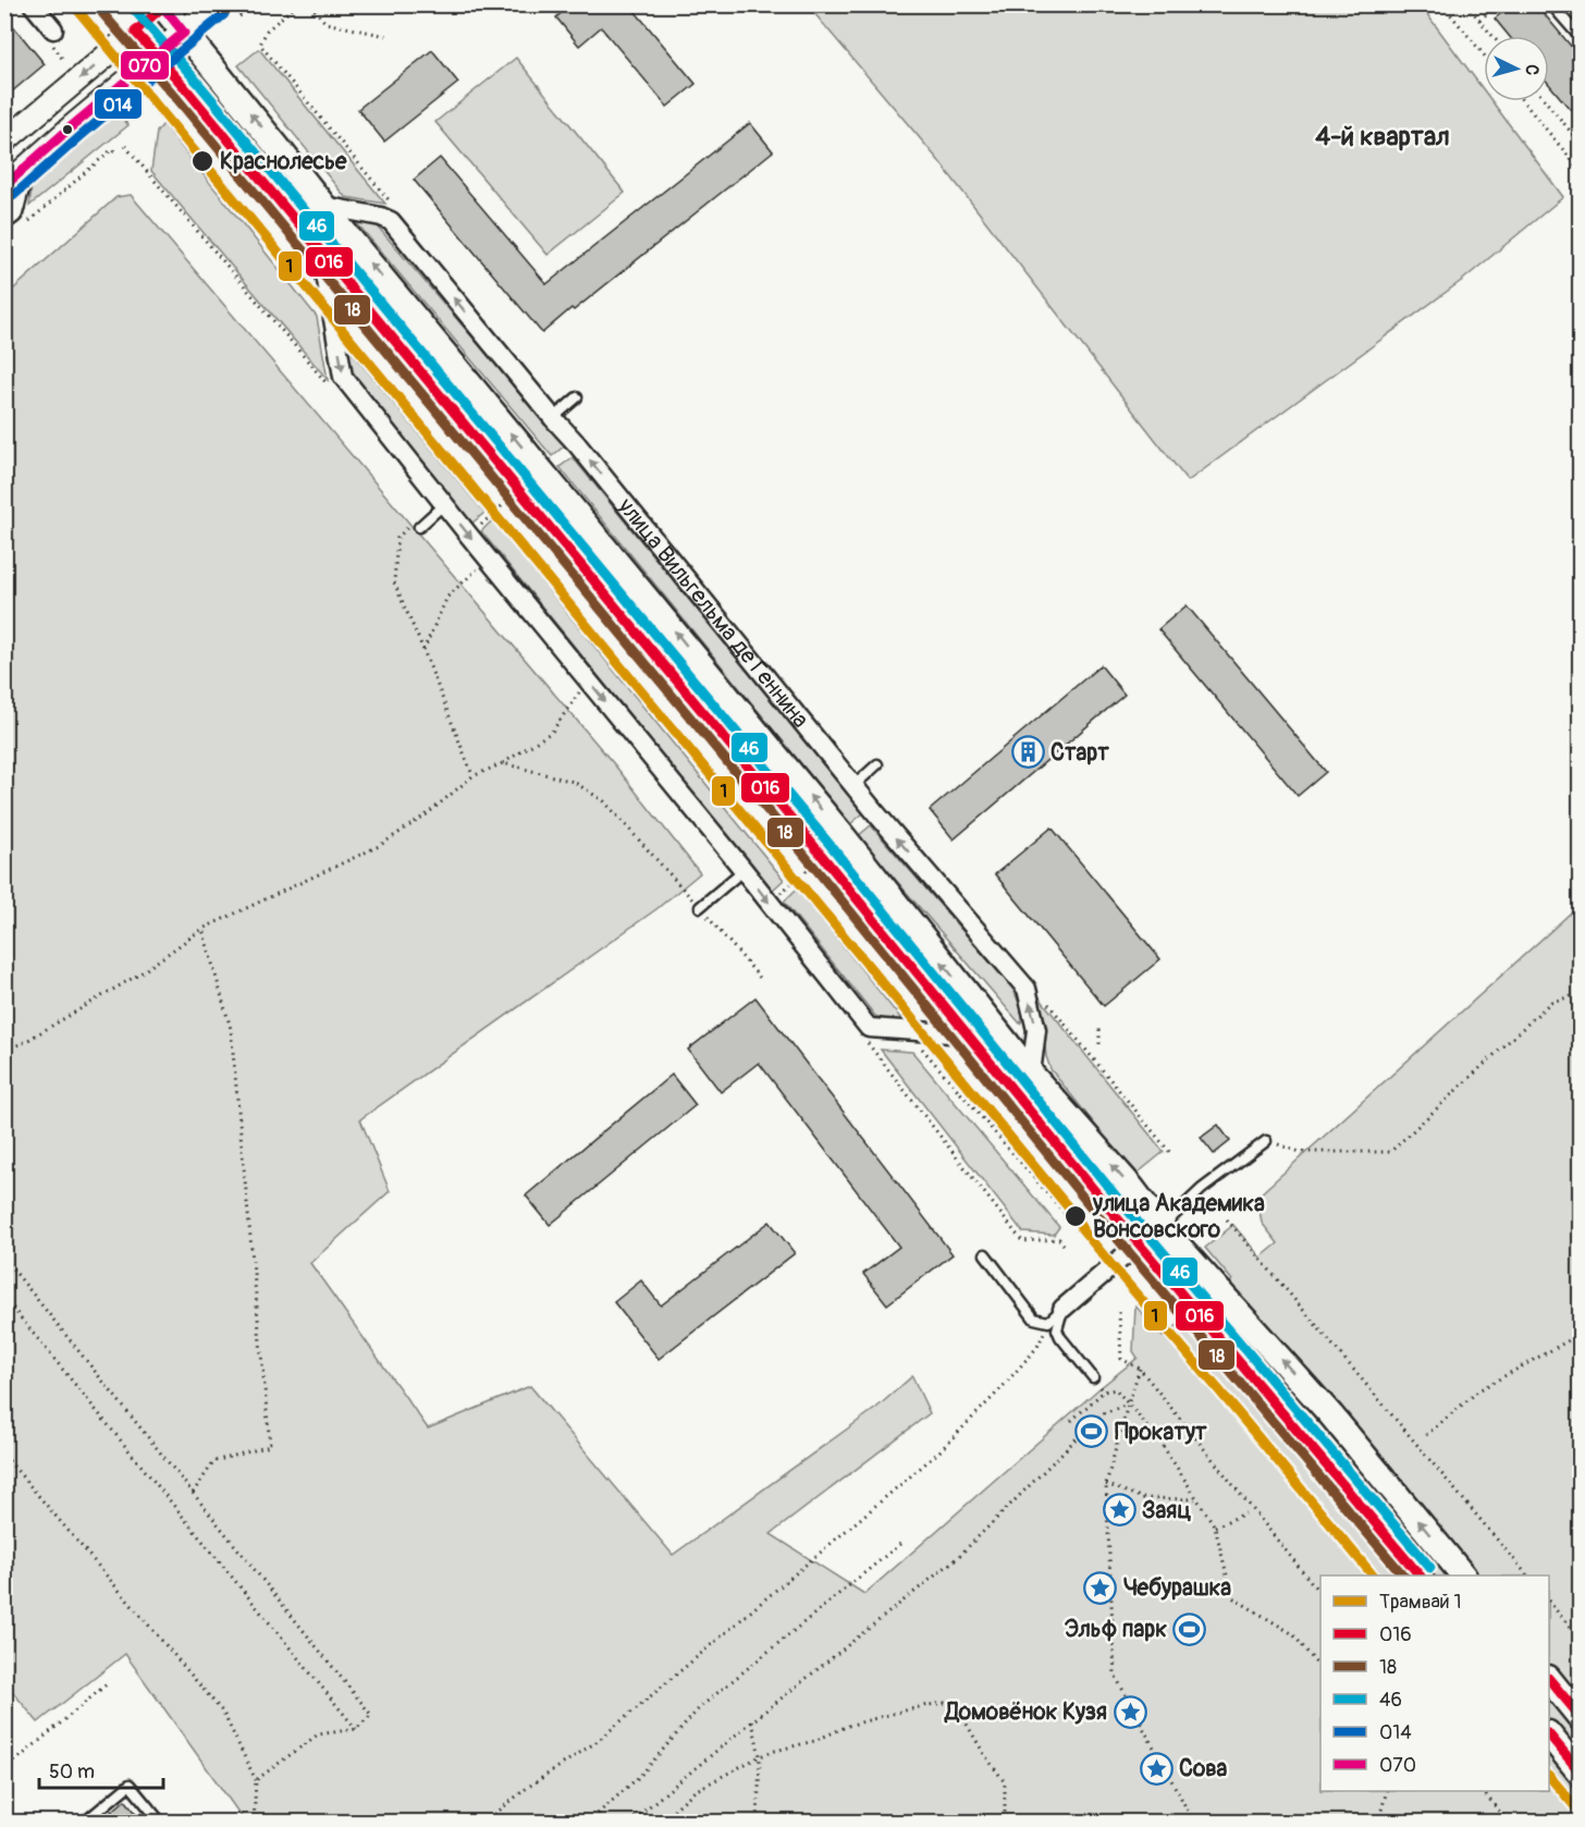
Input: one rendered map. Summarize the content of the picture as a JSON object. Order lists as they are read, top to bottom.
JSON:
{
  "streets": {
    "main road": ["улица Вильгельма де Геннина"]
  },
  "districts": ["4-й квартал"],
  "places": {
    "other": ["Краснолесье", "улица Академика Вонсовского"],
    "building": ["Старт"],
    "sports": ["Прокатут", "Эльф парк"],
    "place": [
      "Заяц",
      "Чебурашка",
      "Домовёнок Кузя",
      "Сова"
    ]
  },
  "lines": [
    "tram line 1",
    "transit line 016",
    "transit line 46",
    "transit line 070",
    "transit line 18",
    "transit line 014"
  ],
  "legend": [
    "Трамвай 1",
    "016",
    "18",
    "46",
    "014",
    "070"
  ],
  "scale_bar": "50 m",
  "north": "right"
}
